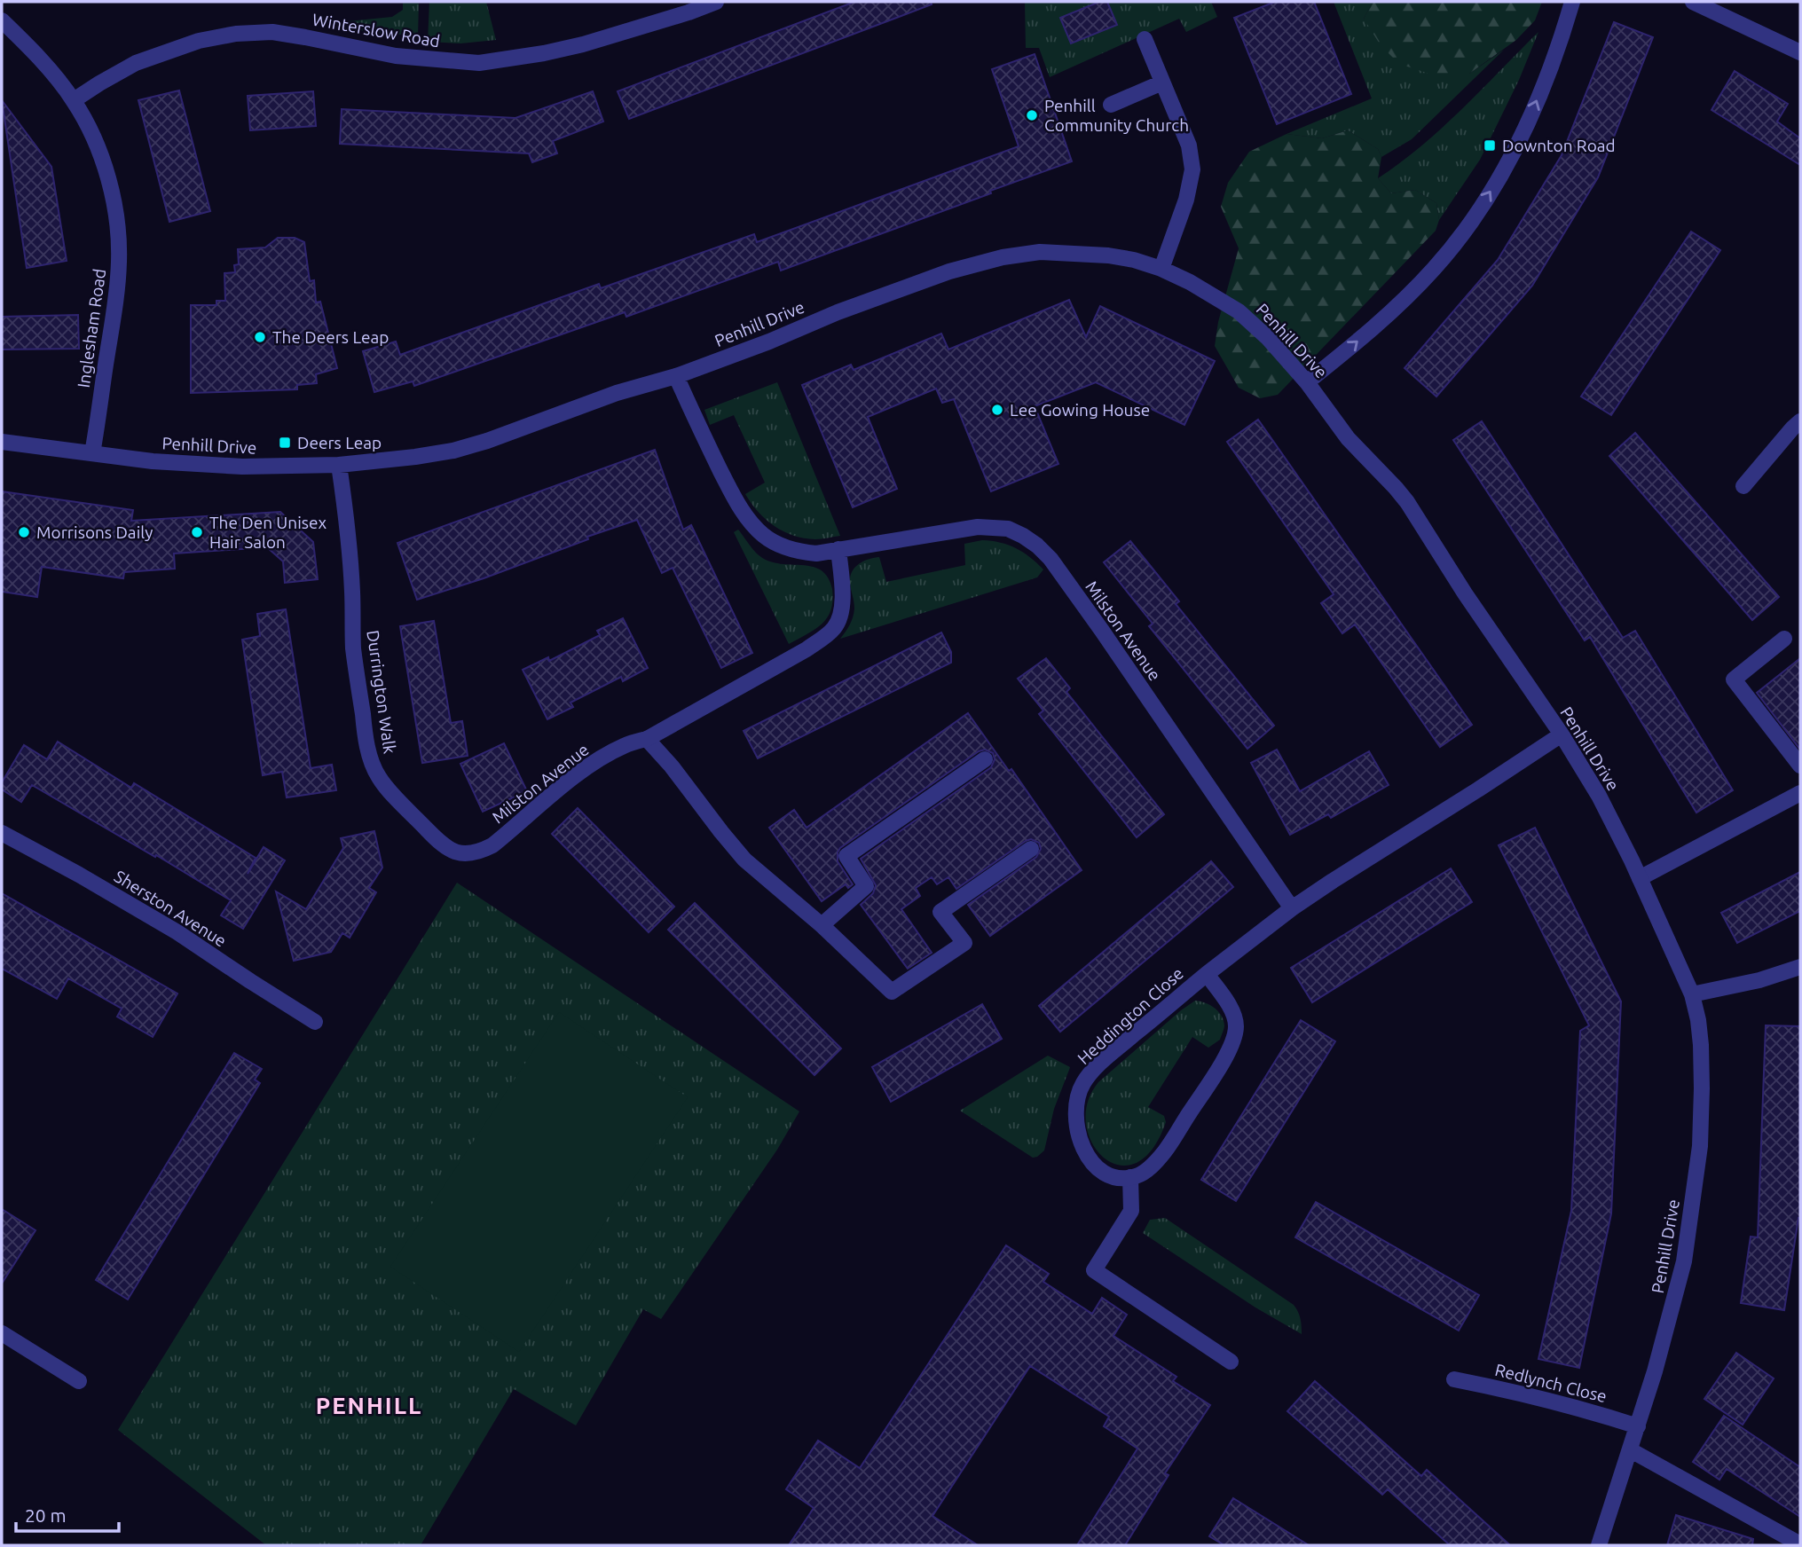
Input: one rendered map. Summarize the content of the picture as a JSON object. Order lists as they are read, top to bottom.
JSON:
{
  "streets": {
    "street": [
      "Winterslow Road",
      "Penhill Drive",
      "Inglesham Road",
      "Milston Avenue",
      "Durrington Walk",
      "Sherston Avenue",
      "Heddington Close",
      "Redlynch Close"
    ]
  },
  "crossings": [
    ["Winterslow Road", "Inglesham Road"],
    ["Penhill Drive", "Inglesham Road"],
    ["Penhill Drive", "Milston Avenue"],
    ["Penhill Drive", "Durrington Walk"],
    ["Penhill Drive", "Heddington Close"],
    ["Penhill Drive", "Redlynch Close"],
    ["Milston Avenue", "Durrington Walk"],
    ["Milston Avenue", "Heddington Close"]
  ],
  "districts": ["PENHILL"],
  "places": {
    "other": [
      "Penhill Community Church",
      "The Deers Leap",
      "Lee Gowing House",
      "Morrisons Daily",
      "The Den Unisex Hair Salon"
    ],
    "transit": ["Downton Road", "Deers Leap"]
  },
  "scale_bar": "20 m"
}
